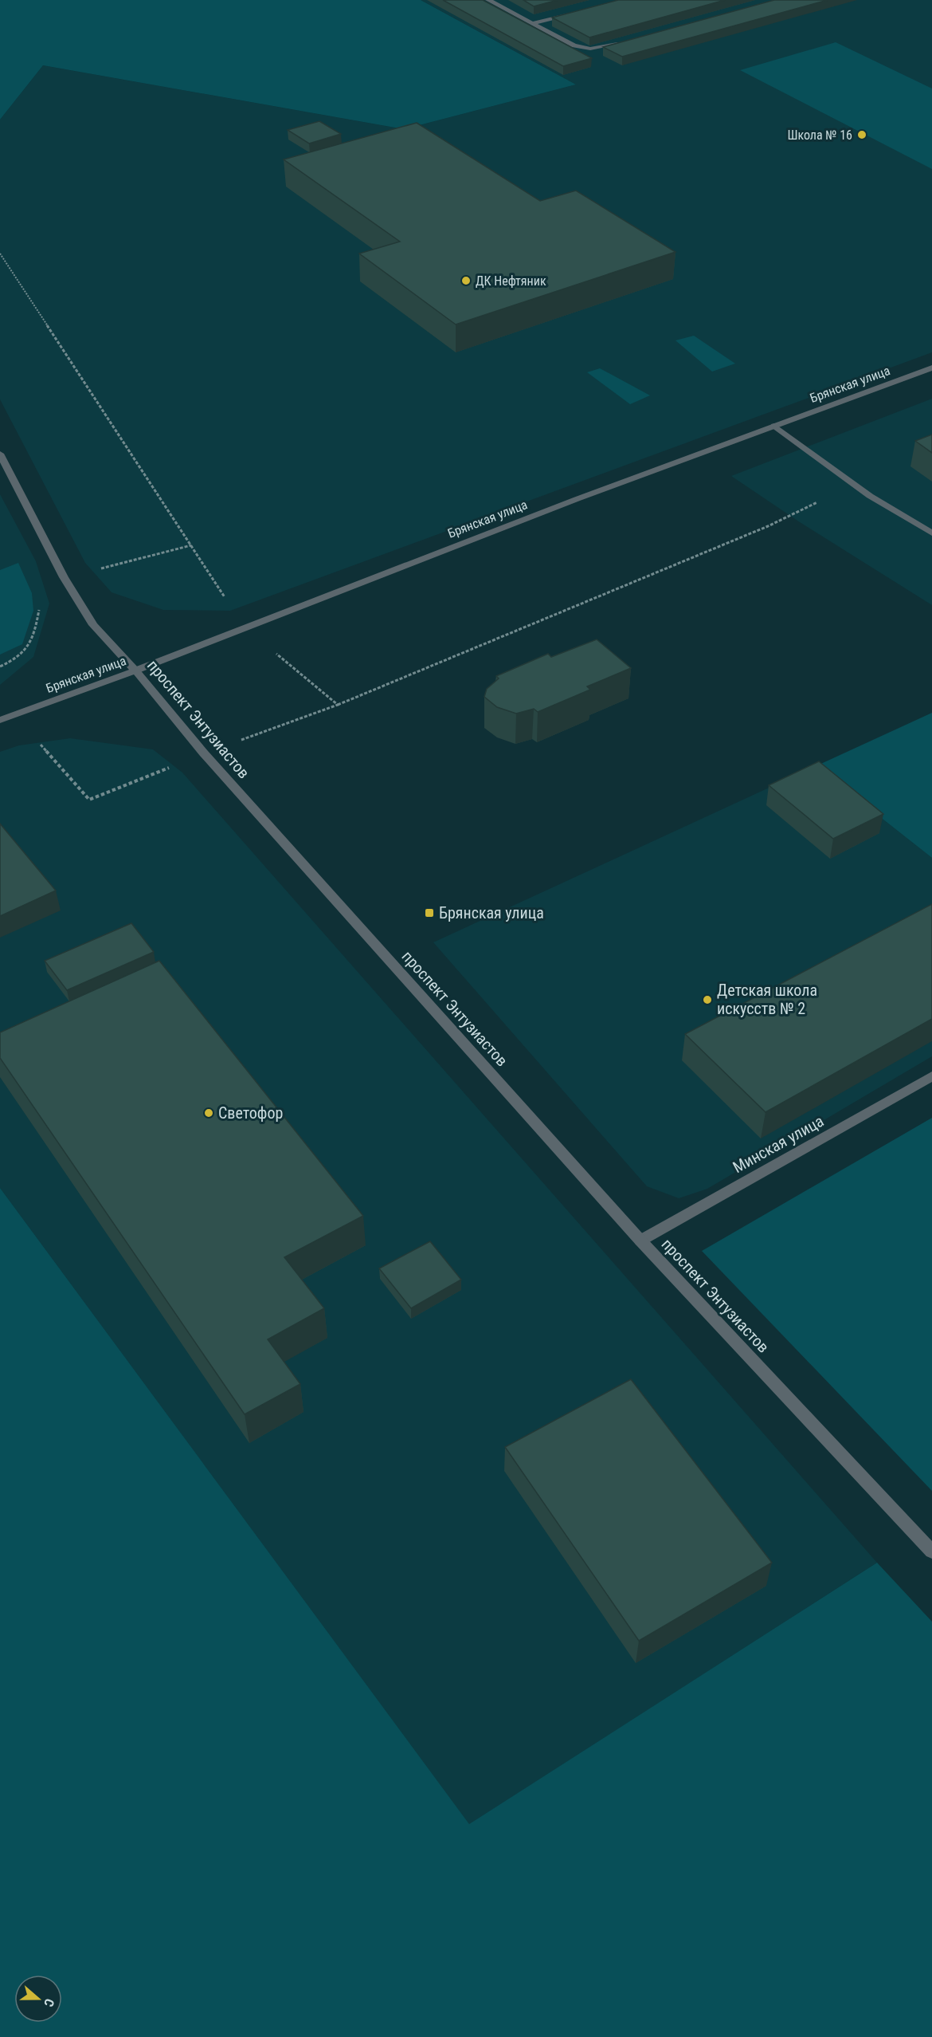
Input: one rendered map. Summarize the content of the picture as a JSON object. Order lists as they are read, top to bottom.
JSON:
{
  "streets": {
    "street": ["Брянская улица", "проспект Энтузиастов", "Минская улица"]
  },
  "crossings": [
    ["Брянская улица", "проспект Энтузиастов"],
    ["проспект Энтузиастов", "Минская улица"]
  ],
  "places": {
    "other": [
      "Школа № 16",
      "ДК Нефтяник",
      "Детская школа искусств № 2",
      "Светофор"
    ],
    "transit": ["Брянская улица"]
  },
  "north": "right"
}
